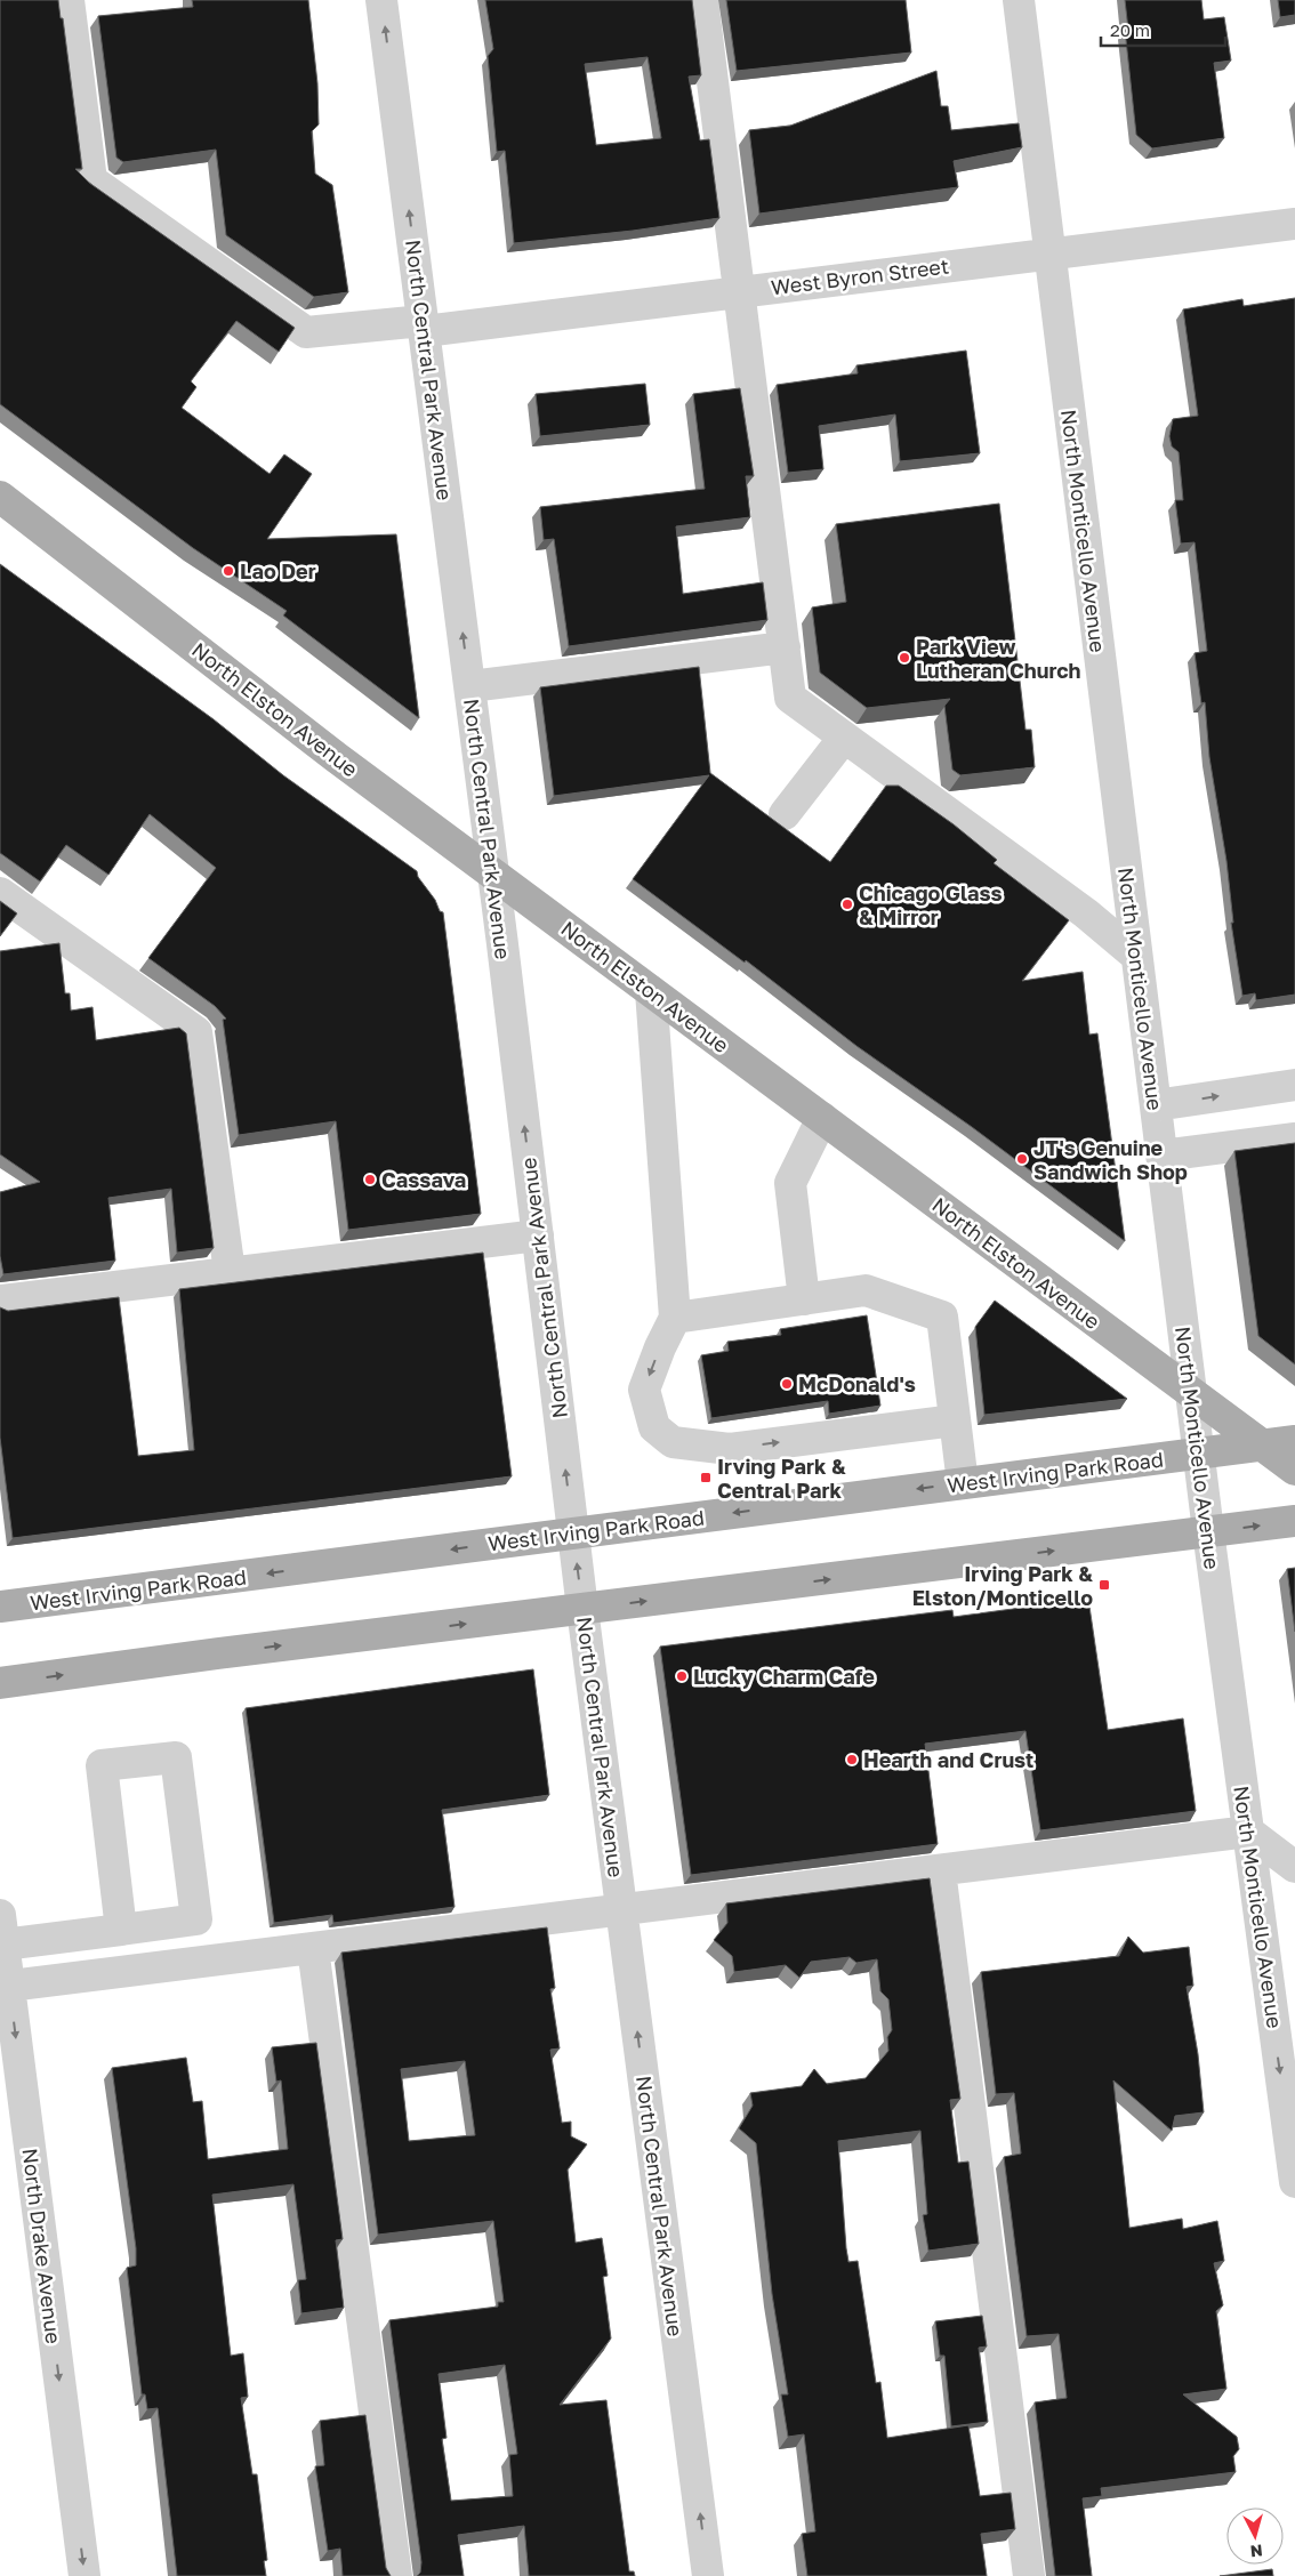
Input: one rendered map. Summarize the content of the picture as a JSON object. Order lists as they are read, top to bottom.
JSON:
{
  "streets": {
    "main road": ["North Elston Avenue", "West Irving Park Road"],
    "street": [
      "West Byron Street",
      "North Central Park Avenue",
      "North Monticello Avenue",
      "North Drake Avenue"
    ]
  },
  "crossings": [
    ["West Byron Street", "North Central Park Avenue"],
    ["West Byron Street", "North Monticello Avenue"],
    ["North Central Park Avenue", "North Elston Avenue"],
    ["North Central Park Avenue", "West Irving Park Road"],
    ["North Monticello Avenue", "North Elston Avenue"],
    ["North Monticello Avenue", "West Irving Park Road"],
    ["North Elston Avenue", "West Irving Park Road"]
  ],
  "one_way": ["North Central Park Avenue", "North Drake Avenue"],
  "places": {
    "other": [
      "Lao Der",
      "Park View Lutheran Church",
      "Chicago Glass & Mirror",
      "JT's Genuine Sandwich Shop",
      "Cassava",
      "McDonald's",
      "Lucky Charm Cafe",
      "Hearth and Crust"
    ],
    "transit": ["Irving Park & Central Park", "Irving Park & Elston/Monticello"]
  },
  "scale_bar": "20 m",
  "north": "bottom"
}
